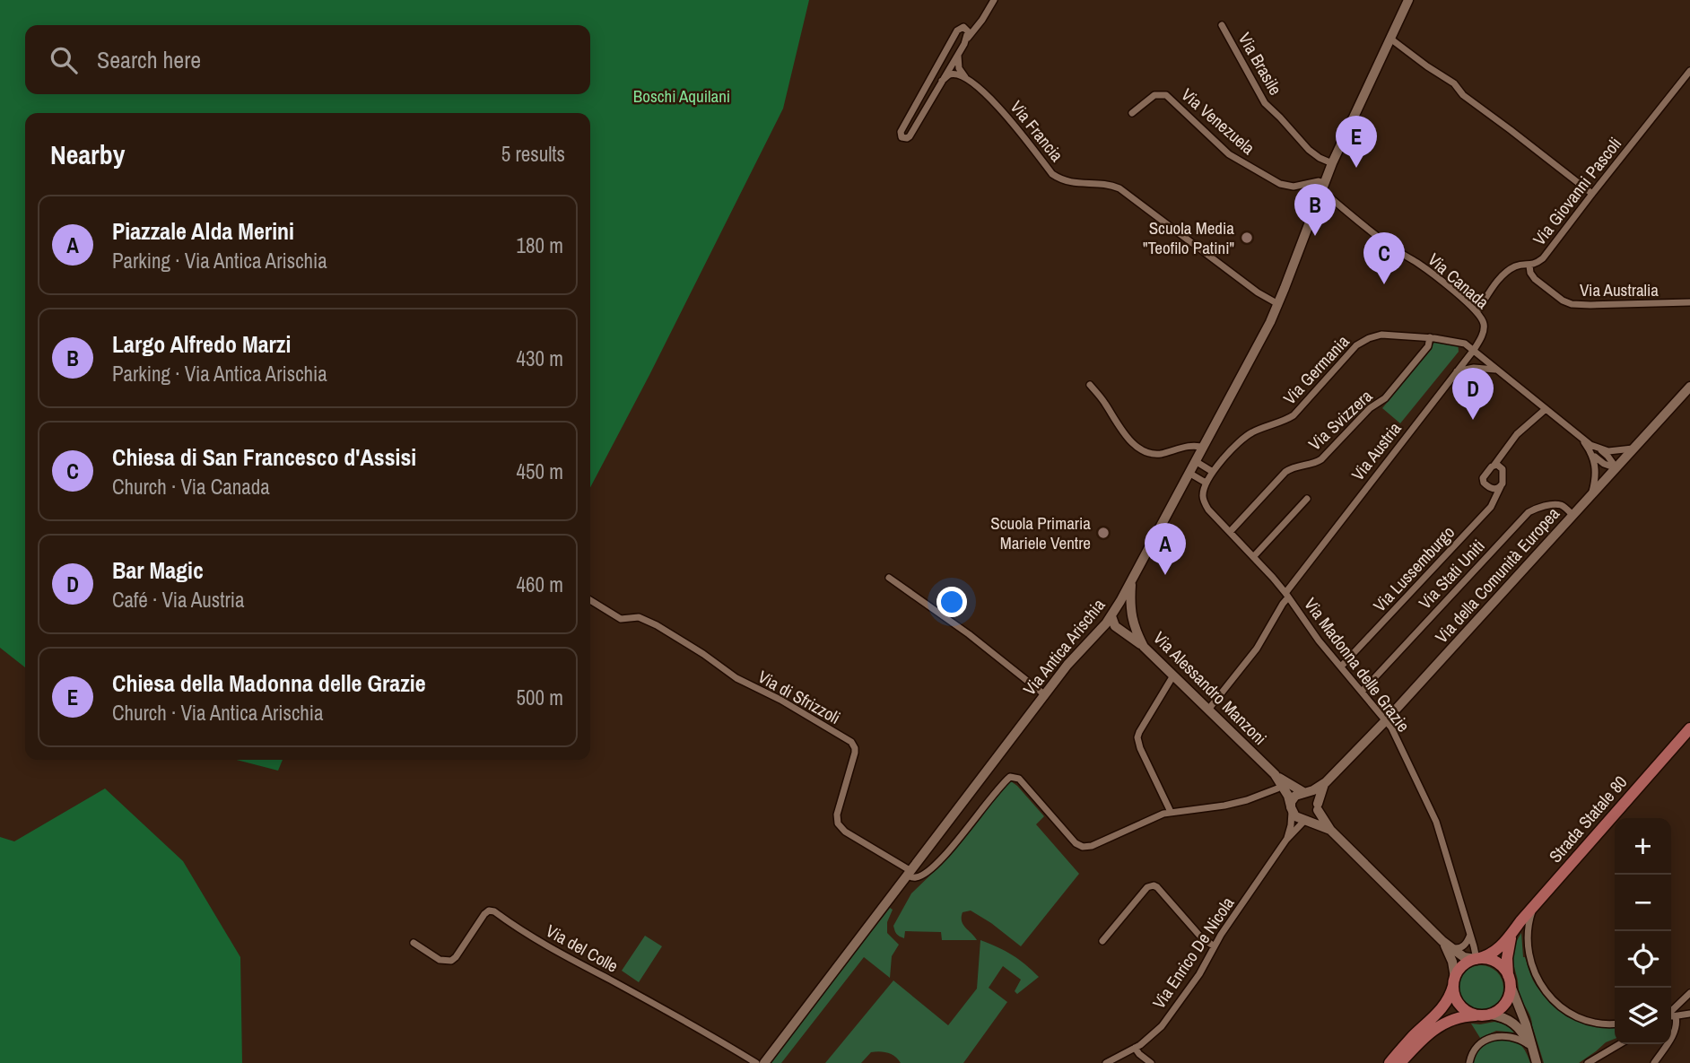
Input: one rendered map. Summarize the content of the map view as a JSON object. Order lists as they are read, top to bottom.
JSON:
{
  "streets": {
    "main road": ["Strada Statale 80"],
    "street": [
      "Via Brasile",
      "Via Venezuela",
      "Via Francia",
      "Via Giovanni Pascoli",
      "Via Canada",
      "Via Australia",
      "Via Germania",
      "Via Svizzera",
      "Via Austria",
      "Via Lussemburgo",
      "Via Stati Uniti",
      "Via della Comunità Europea",
      "Via Antica Arischia",
      "Via Madonna delle Grazie",
      "Via Alessandro Manzoni",
      "Via di Sfrizzoli",
      "Via del Colle",
      "Via Enrico De Nicola"
    ]
  },
  "crossings": [
    ["Via Brasile", "Via Antica Arischia"],
    ["Via Venezuela", "Via Canada"],
    ["Via Venezuela", "Via Antica Arischia"],
    ["Via Francia", "Via Antica Arischia"],
    ["Via Giovanni Pascoli", "Via Canada"],
    ["Via Giovanni Pascoli", "Via Australia"],
    ["Via Canada", "Via Austria"],
    ["Via Canada", "Via Antica Arischia"],
    ["Via Germania", "Via Svizzera"],
    ["Via Germania", "Via Austria"],
    ["Via Germania", "Via della Comunità Europea"],
    ["Via Germania", "Via Madonna delle Grazie"],
    ["Via Svizzera", "Via Madonna delle Grazie"],
    ["Via Austria", "Via Madonna delle Grazie"],
    ["Via Austria", "Via Alessandro Manzoni"],
    ["Via Lussemburgo", "Via Madonna delle Grazie"],
    ["Via Stati Uniti", "Via della Comunità Europea"],
    ["Via Stati Uniti", "Via Madonna delle Grazie"],
    ["Via della Comunità Europea", "Via Madonna delle Grazie"],
    ["Via della Comunità Europea", "Via Alessandro Manzoni"],
    ["Via della Comunità Europea", "Via Enrico De Nicola"],
    ["Via Antica Arischia", "Via Alessandro Manzoni"],
    ["Via Antica Arischia", "Via di Sfrizzoli"],
    ["Via Madonna delle Grazie", "Strada Statale 80"],
    ["Via Alessandro Manzoni", "Via Enrico De Nicola"]
  ],
  "parks": ["Boschi Aquilani"],
  "places": ["Scuola Media \"Teofilo Patini\"", "Scuola Primaria Mariele Ventre"],
  "page": {
    "search": "Search here",
    "heading": ["Nearby", "5 results"],
    "pins": [
      "E",
      "B",
      "C",
      "D",
      "A"
    ],
    "list": [
      {
        "mark": "A",
        "name": "Piazzale Alda Merini",
        "note": "Parking · Via Antica Arischia",
        "value": "180 m"
      },
      {
        "mark": "B",
        "name": "Largo Alfredo Marzi",
        "note": "Parking · Via Antica Arischia",
        "value": "430 m"
      },
      {
        "mark": "C",
        "name": "Chiesa di San Francesco d'Assisi",
        "note": "Church · Via Canada",
        "value": "450 m"
      },
      {
        "mark": "D",
        "name": "Bar Magic",
        "note": "Café · Via Austria",
        "value": "460 m"
      },
      {
        "mark": "E",
        "name": "Chiesa della Madonna delle Grazie",
        "note": "Church · Via Antica Arischia",
        "value": "500 m"
      }
    ],
    "map_buttons": ["+", "−"]
  }
}
